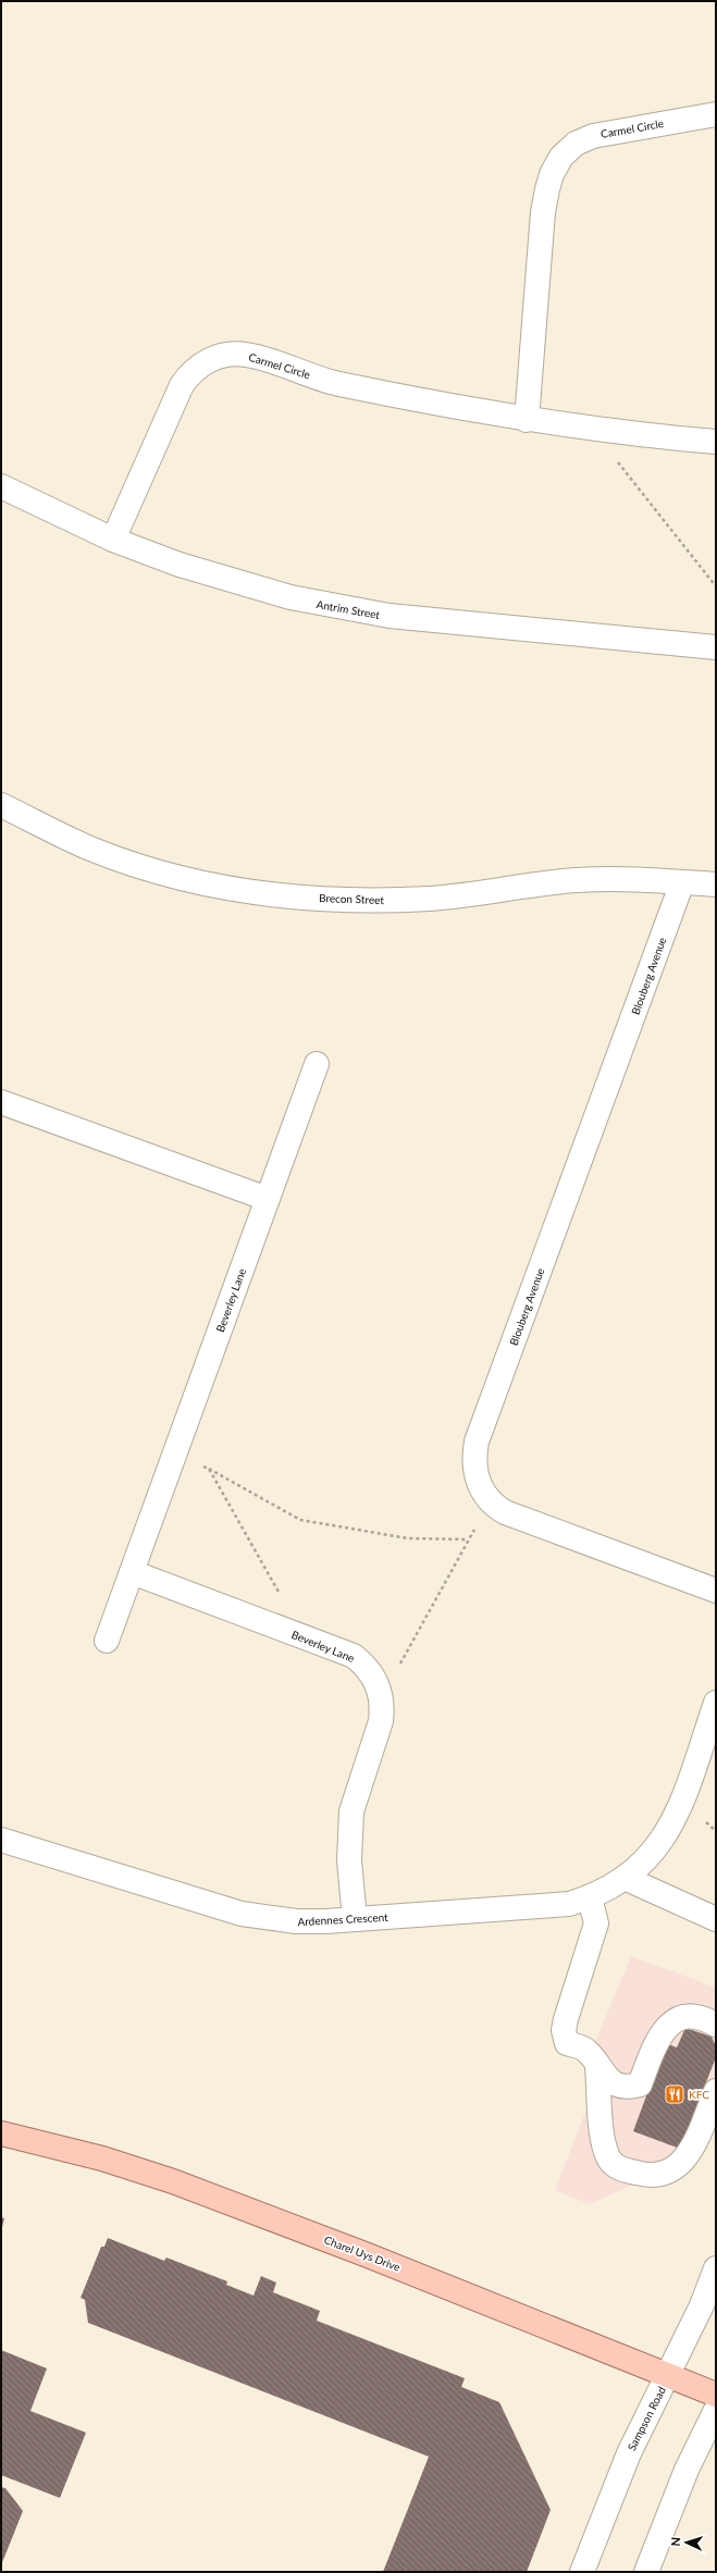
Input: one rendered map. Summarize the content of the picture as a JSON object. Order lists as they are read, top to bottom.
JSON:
{
  "streets": {
    "main road": ["Charel Uys Drive"],
    "street": [
      "Carmel Circle",
      "Antrim Street",
      "Brecon Street",
      "Blouberg Avenue",
      "Beverley Lane",
      "Ardennes Crescent",
      "Sampson Road"
    ]
  },
  "crossings": [
    ["Carmel Circle", "Antrim Street"],
    ["Brecon Street", "Blouberg Avenue"],
    ["Beverley Lane", "Ardennes Crescent"],
    ["Charel Uys Drive", "Sampson Road"]
  ],
  "places": {
    "restaurant": ["KFC"]
  },
  "north": "left"
}
